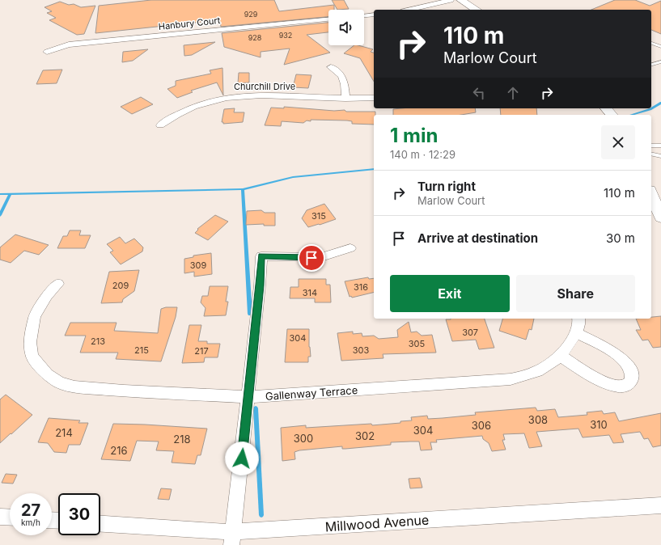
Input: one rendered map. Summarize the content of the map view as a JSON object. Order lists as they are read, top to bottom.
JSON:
{
  "streets": {
    "street": [
      "Hanbury Court",
      "Churchill Drive",
      "Gallenway Terrace",
      "Millwood Avenue"
    ]
  },
  "house_numbers": [
    "929",
    "932",
    "928",
    "315",
    "309",
    "209",
    "316",
    "314",
    "307",
    "304",
    "213",
    "305",
    "215",
    "303",
    "217",
    "308",
    "310",
    "306",
    "304",
    "214",
    "302",
    "300",
    "218",
    "216"
  ],
  "page": {
    "turn": ["110 m", "Marlow Court"],
    "heading": ["1 min", "140 m · 12:29"],
    "list": [
      {
        "name": "Turn right",
        "note": "Marlow Court",
        "value": "110 m"
      },
      {
        "name": "Arrive at destination",
        "value": "30 m"
      }
    ],
    "buttons": ["Exit", "Share"],
    "speed": "27 km/h",
    "limit": "30"
  }
}
